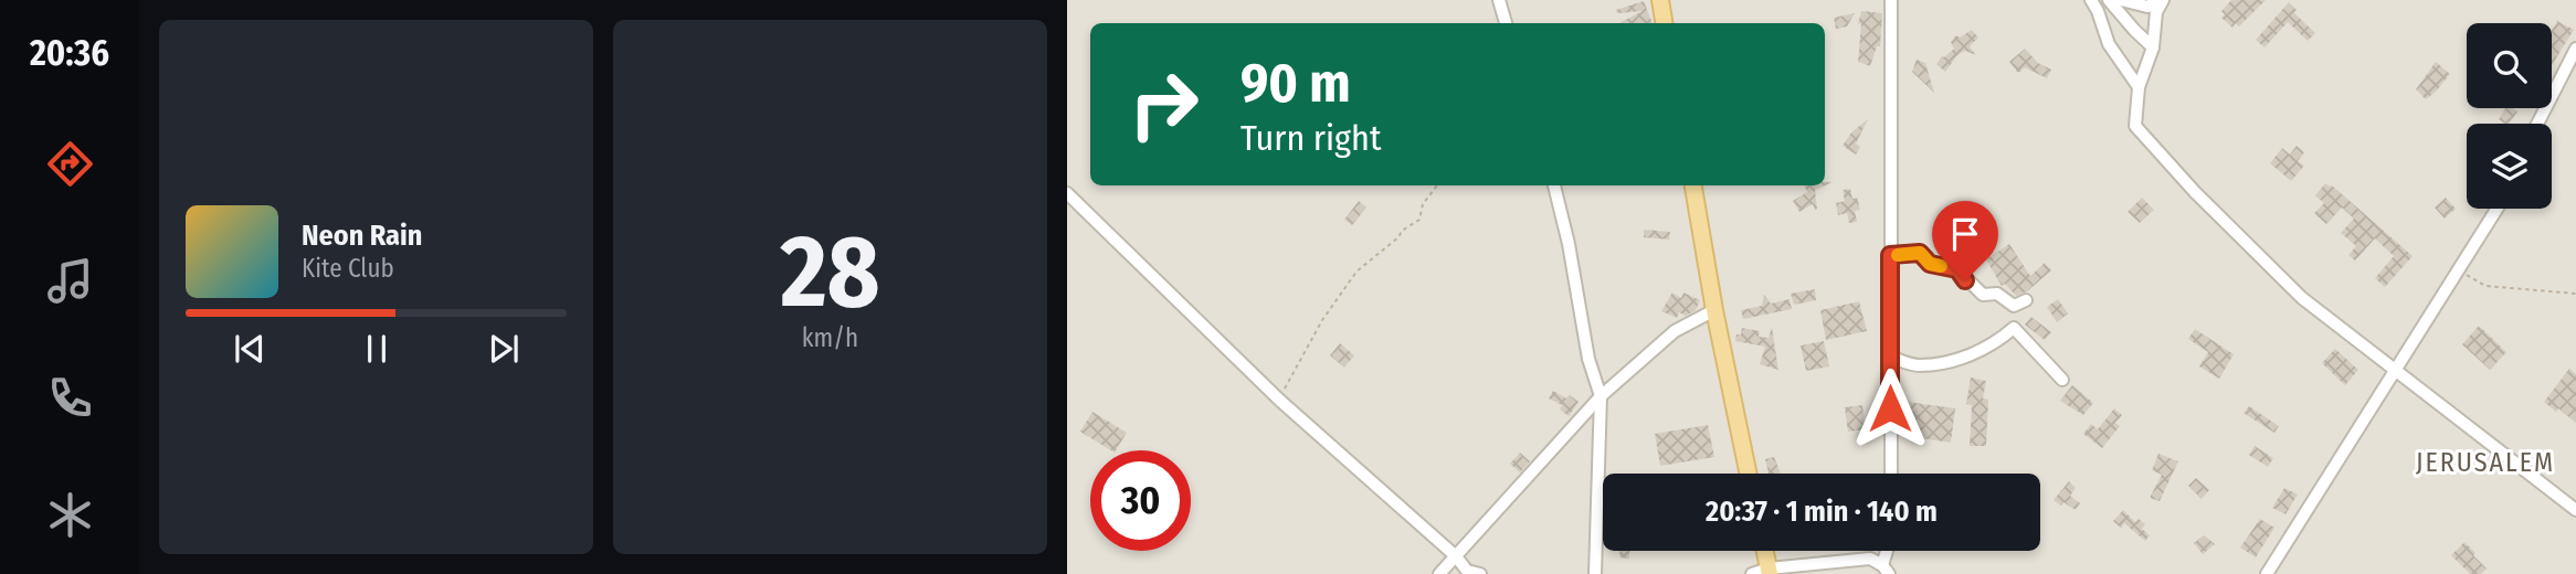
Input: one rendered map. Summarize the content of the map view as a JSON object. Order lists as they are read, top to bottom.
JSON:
{
  "districts": ["JERUSALEM"],
  "page": {
    "tabs": "20:36",
    "tile": ["28", "km/h"],
    "turn": ["90 m", "Turn right"],
    "song": ["Neon Rain", "Kite Club"],
    "limit": "30",
    "trip": "20:37 · 1 min · 140 m"
  }
}
